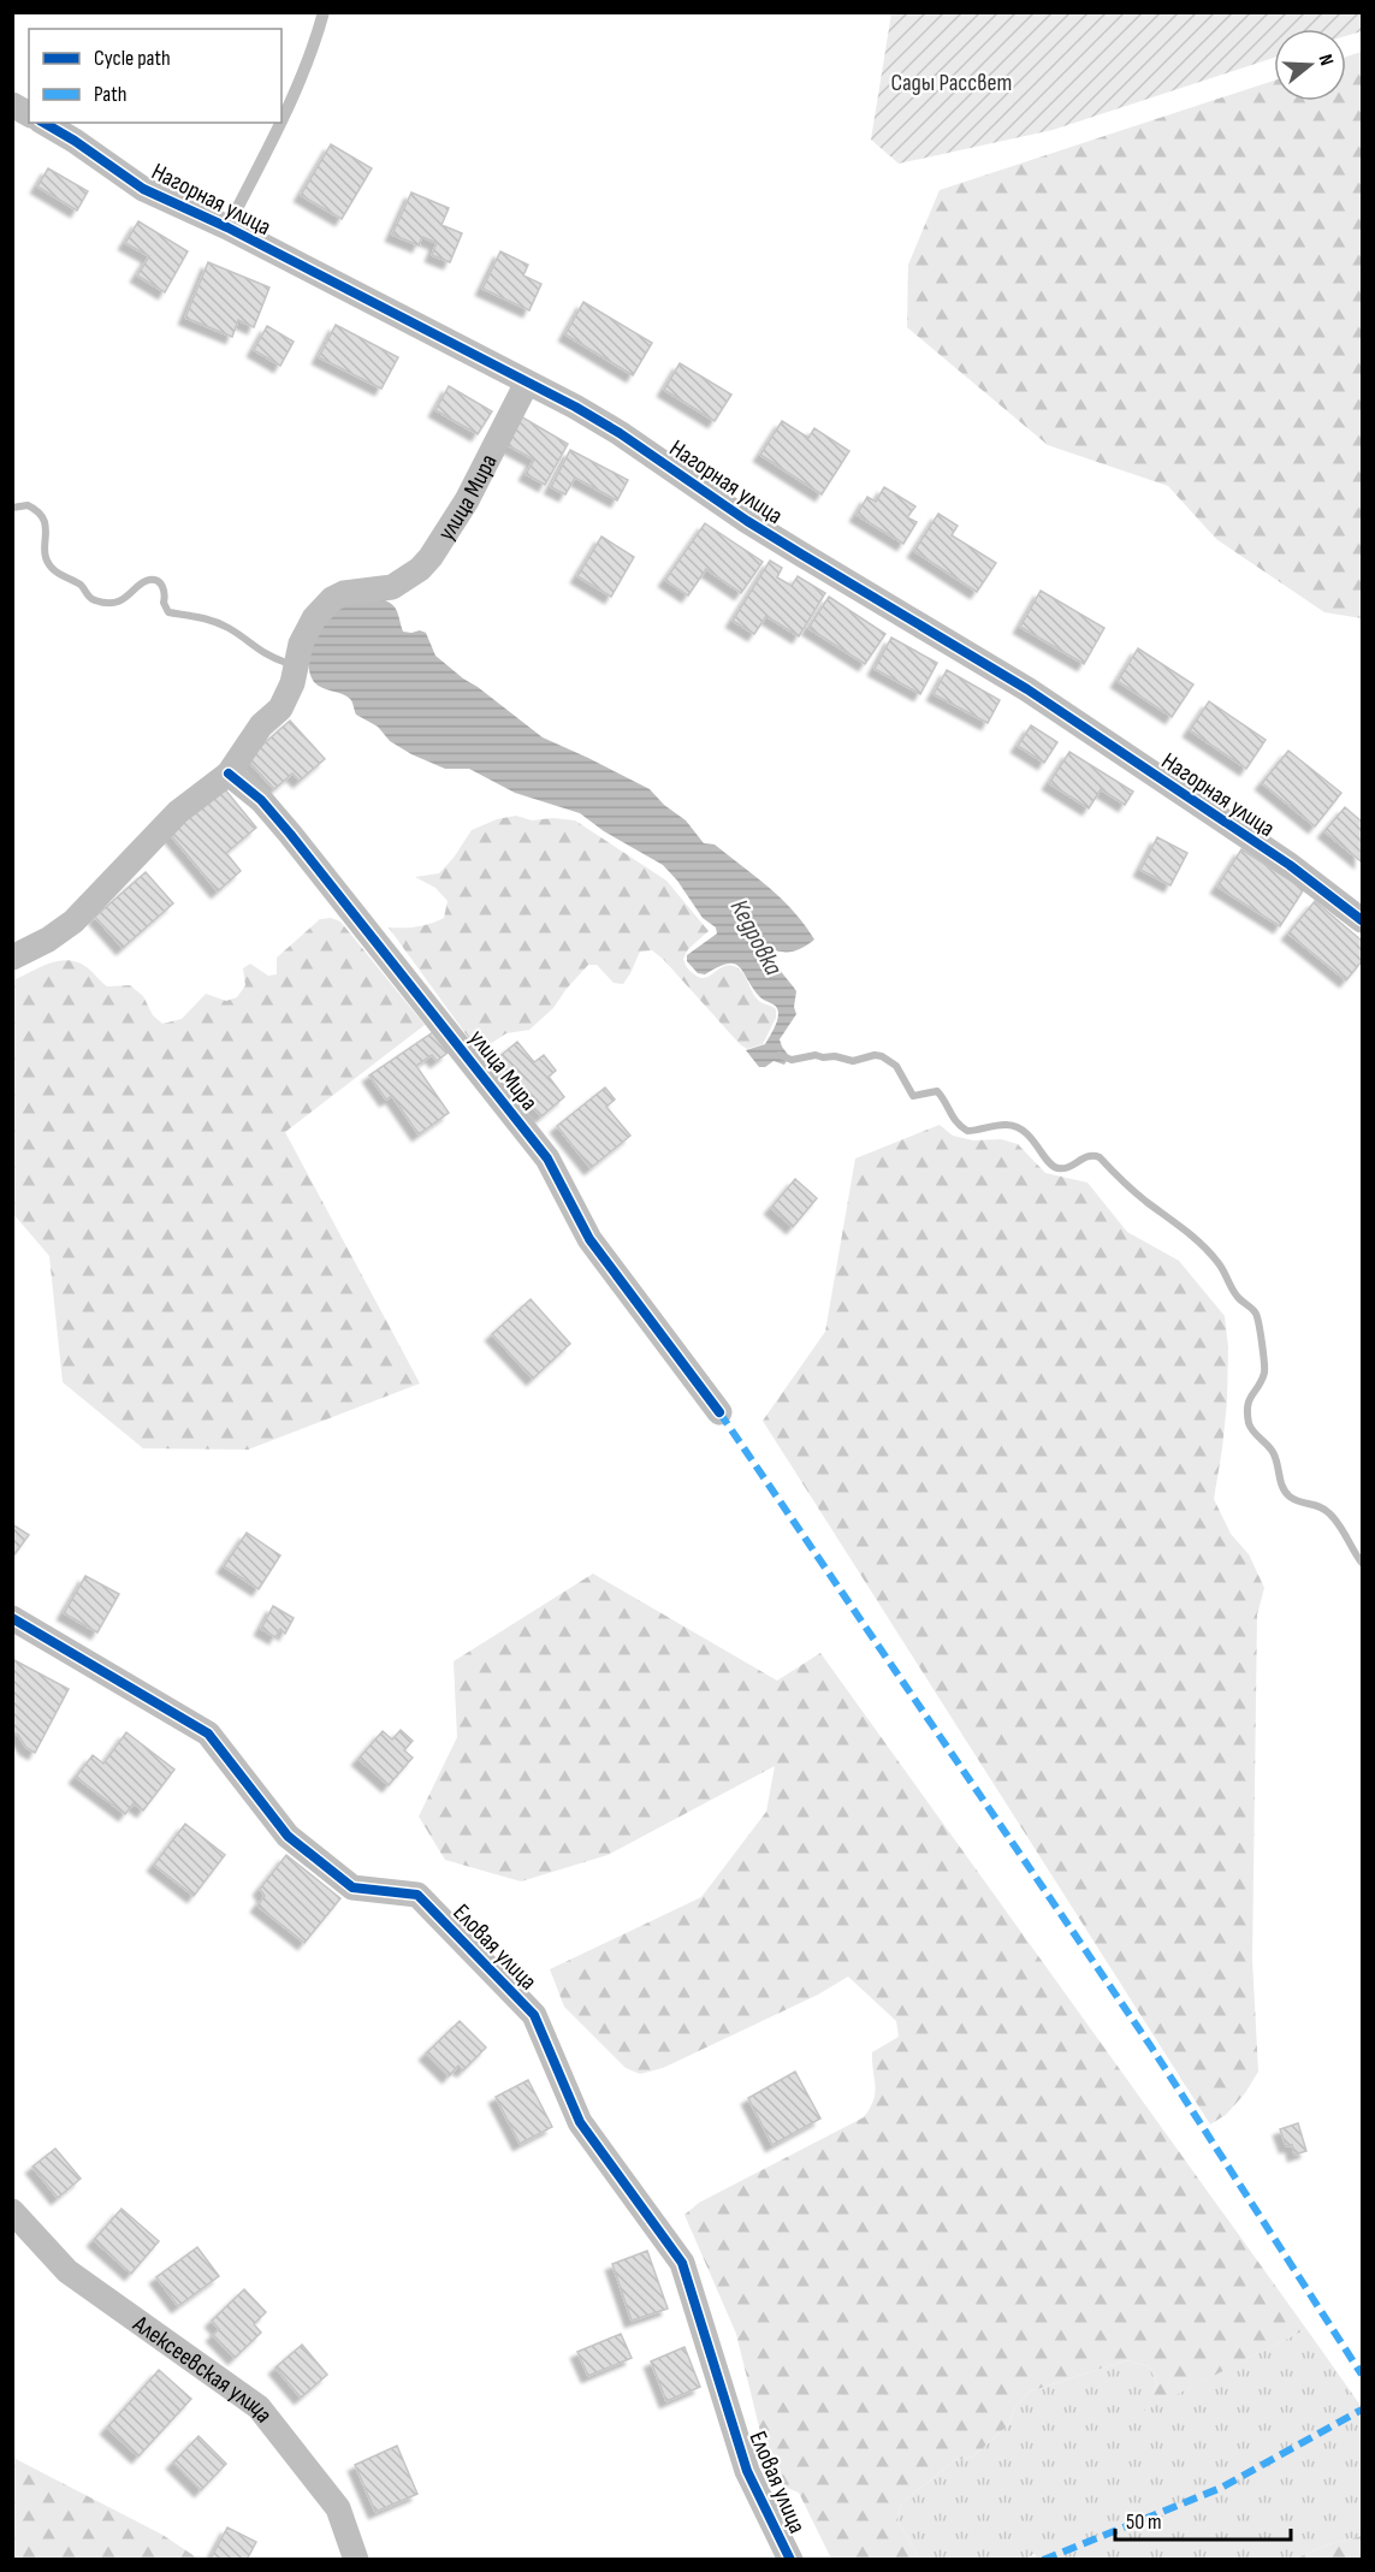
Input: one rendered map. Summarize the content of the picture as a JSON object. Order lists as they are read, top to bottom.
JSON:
{
  "streets": {
    "street": [
      "Нагорная улица",
      "улица Мира",
      "Еловая улица",
      "Алексеевская улица"
    ]
  },
  "crossings": [
    ["Нагорная улица", "улица Мира"]
  ],
  "water": ["Кедровка"],
  "parks": ["Сады Рассвет"],
  "legend": ["Cycle path", "Path"],
  "scale_bar": "50 m",
  "north": "right"
}
